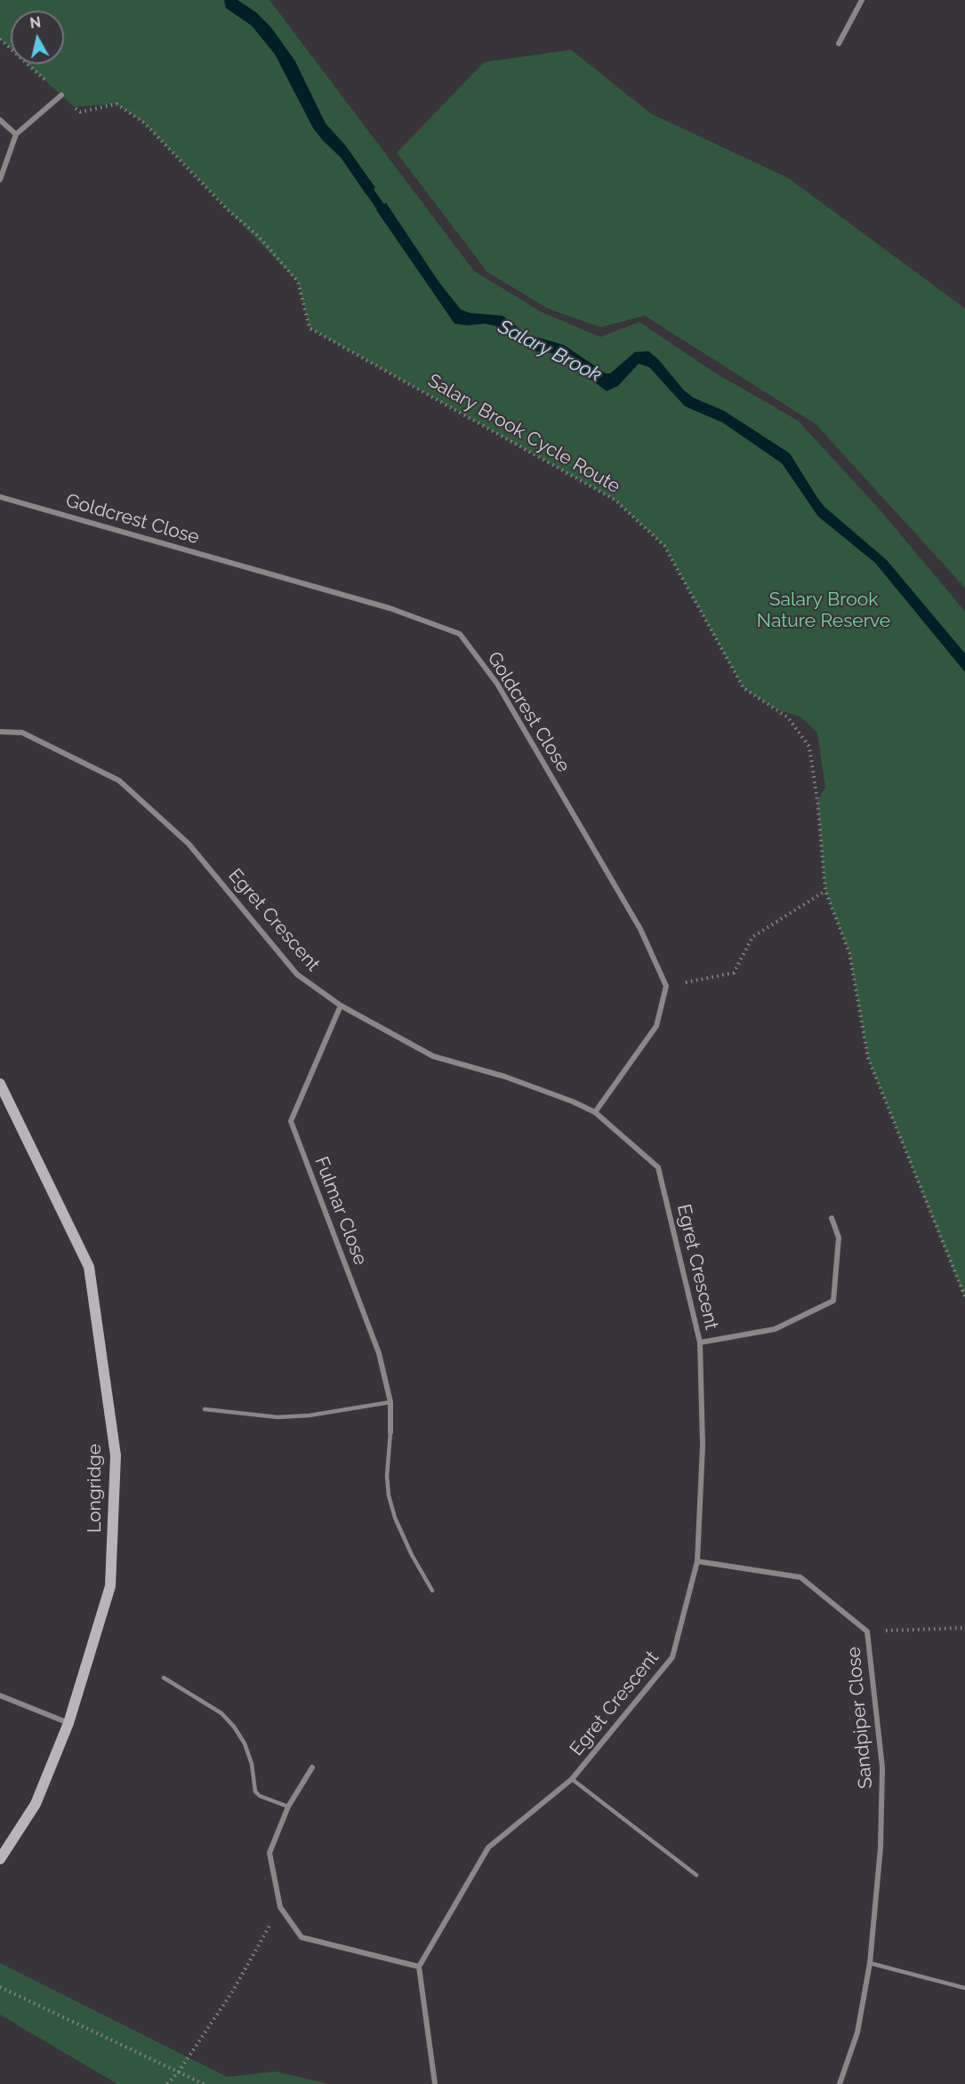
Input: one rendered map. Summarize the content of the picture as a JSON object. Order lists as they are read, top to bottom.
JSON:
{
  "streets": {
    "street": [
      "Goldcrest Close",
      "Egret Crescent",
      "Fulmar Close",
      "Longridge",
      "Sandpiper Close"
    ],
    "path": ["Salary Brook Cycle Route"]
  },
  "crossings": [
    ["Egret Crescent", "Fulmar Close"],
    ["Egret Crescent", "Sandpiper Close"]
  ],
  "water": ["Salary Brook"],
  "parks": ["Salary Brook Nature Reserve"],
  "north": "top"
}
